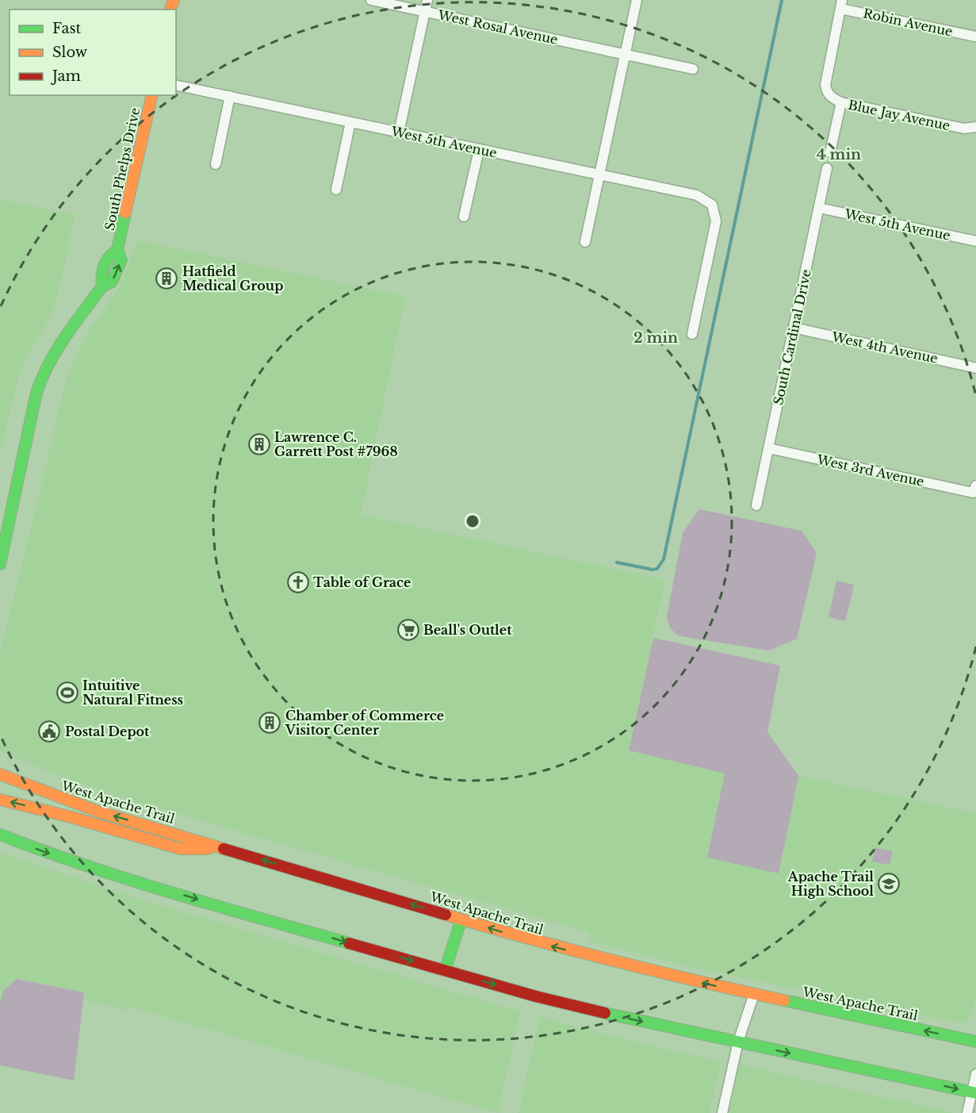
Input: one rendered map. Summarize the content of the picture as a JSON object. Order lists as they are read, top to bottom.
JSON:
{
  "streets": {
    "main road": ["South Phelps Drive", "West Apache Trail"],
    "street": [
      "Robin Avenue",
      "West Rosal Avenue",
      "Blue Jay Avenue",
      "West 5th Avenue",
      "South Cardinal Drive",
      "West 4th Avenue",
      "West 3rd Avenue"
    ]
  },
  "crossings": [
    ["Robin Avenue", "Blue Jay Avenue"],
    ["West 5th Avenue", "South Cardinal Drive"],
    ["South Cardinal Drive", "West 4th Avenue"],
    ["South Cardinal Drive", "West 3rd Avenue"]
  ],
  "places": {
    "building": ["Hatfield Medical Group", "Lawrence C. Garrett Post #7968", "Chamber of Commerce Visitor Center"],
    "church": ["Table of Grace"],
    "supermarket": ["Beall's Outlet"],
    "sports": ["Intuitive Natural Fitness"],
    "public building": ["Postal Depot"],
    "school or university": ["Apache Trail High School"]
  },
  "legend": ["Fast", "Slow", "Jam"],
  "rings": ["4 min", "2 min"]
}
